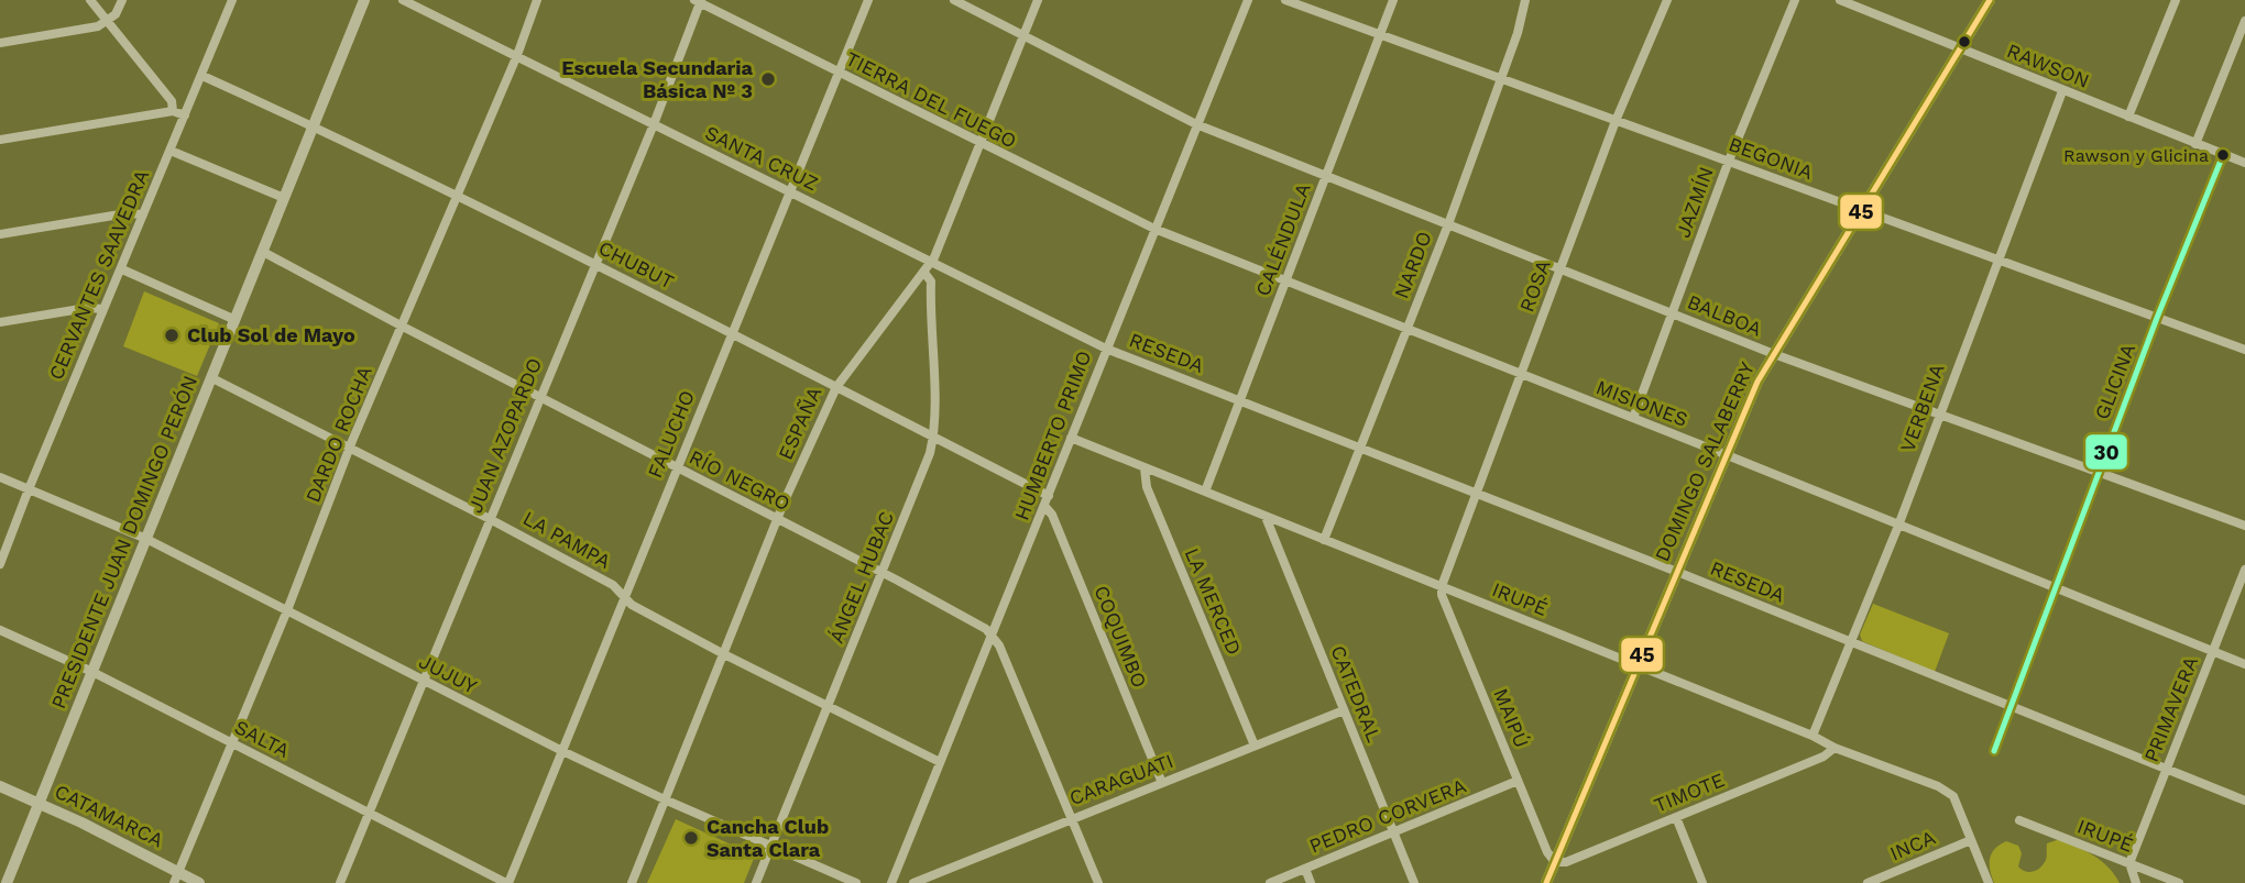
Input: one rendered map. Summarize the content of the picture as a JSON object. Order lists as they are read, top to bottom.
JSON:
{
  "streets": {
    "street": [
      "RAWSON",
      "TIERRA DEL FUEGO",
      "SANTA CRUZ",
      "BEGONIA",
      "JAZMÍN",
      "CALÉNDULA",
      "CHUBUT",
      "NARDO",
      "CERVANTES SAAVEDRA",
      "ROSA",
      "BALBOA",
      "RESEDA",
      "GLICINA",
      "MISIONES",
      "VERBENA",
      "ESPAÑA",
      "DARDO ROCHA",
      "FALUCHO",
      "JUAN AZOPARDO",
      "HUMBERTO PRIMO",
      "DOMINGO SALABERRY",
      "RÍO NEGRO",
      "LA PAMPA",
      "PRESIDENTE JUAN DOMINGO PERÓN",
      "ÁNGEL HUBAC",
      "IRUPÉ",
      "LA MERCED",
      "COQUIMBO",
      "JUJUY",
      "CATEDRAL",
      "PRIMAVERA",
      "MAIPÚ",
      "SALTA",
      "CARAGUATI",
      "TIMOTE",
      "CATAMARCA",
      "PEDRO CORVERA",
      "INCA"
    ]
  },
  "crossings": [
    ["RAWSON", "GLICINA"],
    ["RAWSON", "VERBENA"],
    ["RAWSON", "DOMINGO SALABERRY"],
    ["TIERRA DEL FUEGO", "MISIONES"],
    ["TIERRA DEL FUEGO", "ESPAÑA"],
    ["TIERRA DEL FUEGO", "FALUCHO"],
    ["TIERRA DEL FUEGO", "JUAN AZOPARDO"],
    ["TIERRA DEL FUEGO", "HUMBERTO PRIMO"],
    ["SANTA CRUZ", "RESEDA"],
    ["SANTA CRUZ", "ESPAÑA"],
    ["SANTA CRUZ", "DARDO ROCHA"],
    ["SANTA CRUZ", "FALUCHO"],
    ["SANTA CRUZ", "JUAN AZOPARDO"],
    ["SANTA CRUZ", "HUMBERTO PRIMO"],
    ["BEGONIA", "JAZMÍN"],
    ["BEGONIA", "CALÉNDULA"],
    ["BEGONIA", "NARDO"],
    ["BEGONIA", "ROSA"],
    ["BEGONIA", "GLICINA"],
    ["BEGONIA", "VERBENA"],
    ["BEGONIA", "DOMINGO SALABERRY"],
    ["JAZMÍN", "BALBOA"],
    ["JAZMÍN", "MISIONES"],
    ["CALÉNDULA", "BALBOA"],
    ["CALÉNDULA", "RESEDA"],
    ["CALÉNDULA", "MISIONES"],
    ["CALÉNDULA", "IRUPÉ"],
    ["CHUBUT", "CERVANTES SAAVEDRA"],
    ["CHUBUT", "ESPAÑA"],
    ["CHUBUT", "DARDO ROCHA"],
    ["CHUBUT", "FALUCHO"],
    ["CHUBUT", "JUAN AZOPARDO"],
    ["CHUBUT", "HUMBERTO PRIMO"],
    ["CHUBUT", "PRESIDENTE JUAN DOMINGO PERÓN"],
    ["CHUBUT", "ÁNGEL HUBAC"],
    ["CHUBUT", "COQUIMBO"],
    ["NARDO", "BALBOA"],
    ["NARDO", "RESEDA"],
    ["NARDO", "MISIONES"],
    ["NARDO", "IRUPÉ"],
    ["CERVANTES SAAVEDRA", "JUJUY"],
    ["ROSA", "BALBOA"],
    ["ROSA", "RESEDA"],
    ["ROSA", "MISIONES"],
    ["ROSA", "IRUPÉ"],
    ["ROSA", "MAIPÚ"],
    ["BALBOA", "GLICINA"],
    ["BALBOA", "VERBENA"],
    ["BALBOA", "ESPAÑA"],
    ["BALBOA", "HUMBERTO PRIMO"],
    ["BALBOA", "DOMINGO SALABERRY"],
    ["RESEDA", "GLICINA"],
    ["RESEDA", "VERBENA"],
    ["RESEDA", "HUMBERTO PRIMO"],
    ["RESEDA", "DOMINGO SALABERRY"],
    ["RESEDA", "PRIMAVERA"],
    ["GLICINA", "MISIONES"],
    ["MISIONES", "VERBENA"],
    ["MISIONES", "HUMBERTO PRIMO"],
    ["MISIONES", "DOMINGO SALABERRY"],
    ["MISIONES", "PRIMAVERA"],
    ["VERBENA", "IRUPÉ"],
    ["ESPAÑA", "RÍO NEGRO"],
    ["ESPAÑA", "LA PAMPA"],
    ["ESPAÑA", "ÁNGEL HUBAC"],
    ["ESPAÑA", "JUJUY"],
    ["DARDO ROCHA", "RÍO NEGRO"],
    ["DARDO ROCHA", "LA PAMPA"],
    ["DARDO ROCHA", "JUJUY"],
    ["DARDO ROCHA", "SALTA"],
    ["DARDO ROCHA", "CATAMARCA"],
    ["FALUCHO", "RÍO NEGRO"],
    ["FALUCHO", "LA PAMPA"],
    ["FALUCHO", "JUJUY"],
    ["FALUCHO", "SALTA"],
    ["JUAN AZOPARDO", "RÍO NEGRO"],
    ["JUAN AZOPARDO", "LA PAMPA"],
    ["JUAN AZOPARDO", "JUJUY"],
    ["JUAN AZOPARDO", "SALTA"],
    ["HUMBERTO PRIMO", "RÍO NEGRO"],
    ["HUMBERTO PRIMO", "LA PAMPA"],
    ["HUMBERTO PRIMO", "IRUPÉ"],
    ["HUMBERTO PRIMO", "COQUIMBO"],
    ["DOMINGO SALABERRY", "IRUPÉ"],
    ["DOMINGO SALABERRY", "MAIPÚ"],
    ["DOMINGO SALABERRY", "TIMOTE"],
    ["RÍO NEGRO", "PRESIDENTE JUAN DOMINGO PERÓN"],
    ["RÍO NEGRO", "ÁNGEL HUBAC"],
    ["LA PAMPA", "PRESIDENTE JUAN DOMINGO PERÓN"],
    ["LA PAMPA", "ÁNGEL HUBAC"],
    ["PRESIDENTE JUAN DOMINGO PERÓN", "JUJUY"],
    ["PRESIDENTE JUAN DOMINGO PERÓN", "SALTA"],
    ["PRESIDENTE JUAN DOMINGO PERÓN", "CATAMARCA"],
    ["ÁNGEL HUBAC", "JUJUY"],
    ["IRUPÉ", "LA MERCED"],
    ["IRUPÉ", "CATEDRAL"],
    ["IRUPÉ", "PRIMAVERA"],
    ["IRUPÉ", "MAIPÚ"],
    ["IRUPÉ", "TIMOTE"],
    ["IRUPÉ", "INCA"],
    ["LA MERCED", "CARAGUATI"],
    ["COQUIMBO", "CARAGUATI"],
    ["CATEDRAL", "CARAGUATI"],
    ["CATEDRAL", "PEDRO CORVERA"],
    ["MAIPÚ", "TIMOTE"],
    ["MAIPÚ", "PEDRO CORVERA"]
  ],
  "places": [
    "Escuela Secundaria Básica Nº 3",
    "Rawson y Glicina",
    "Club Sol de Mayo",
    "Cancha Club Santa Clara"
  ],
  "lines": ["transit line 45", "transit line 30"]
}
